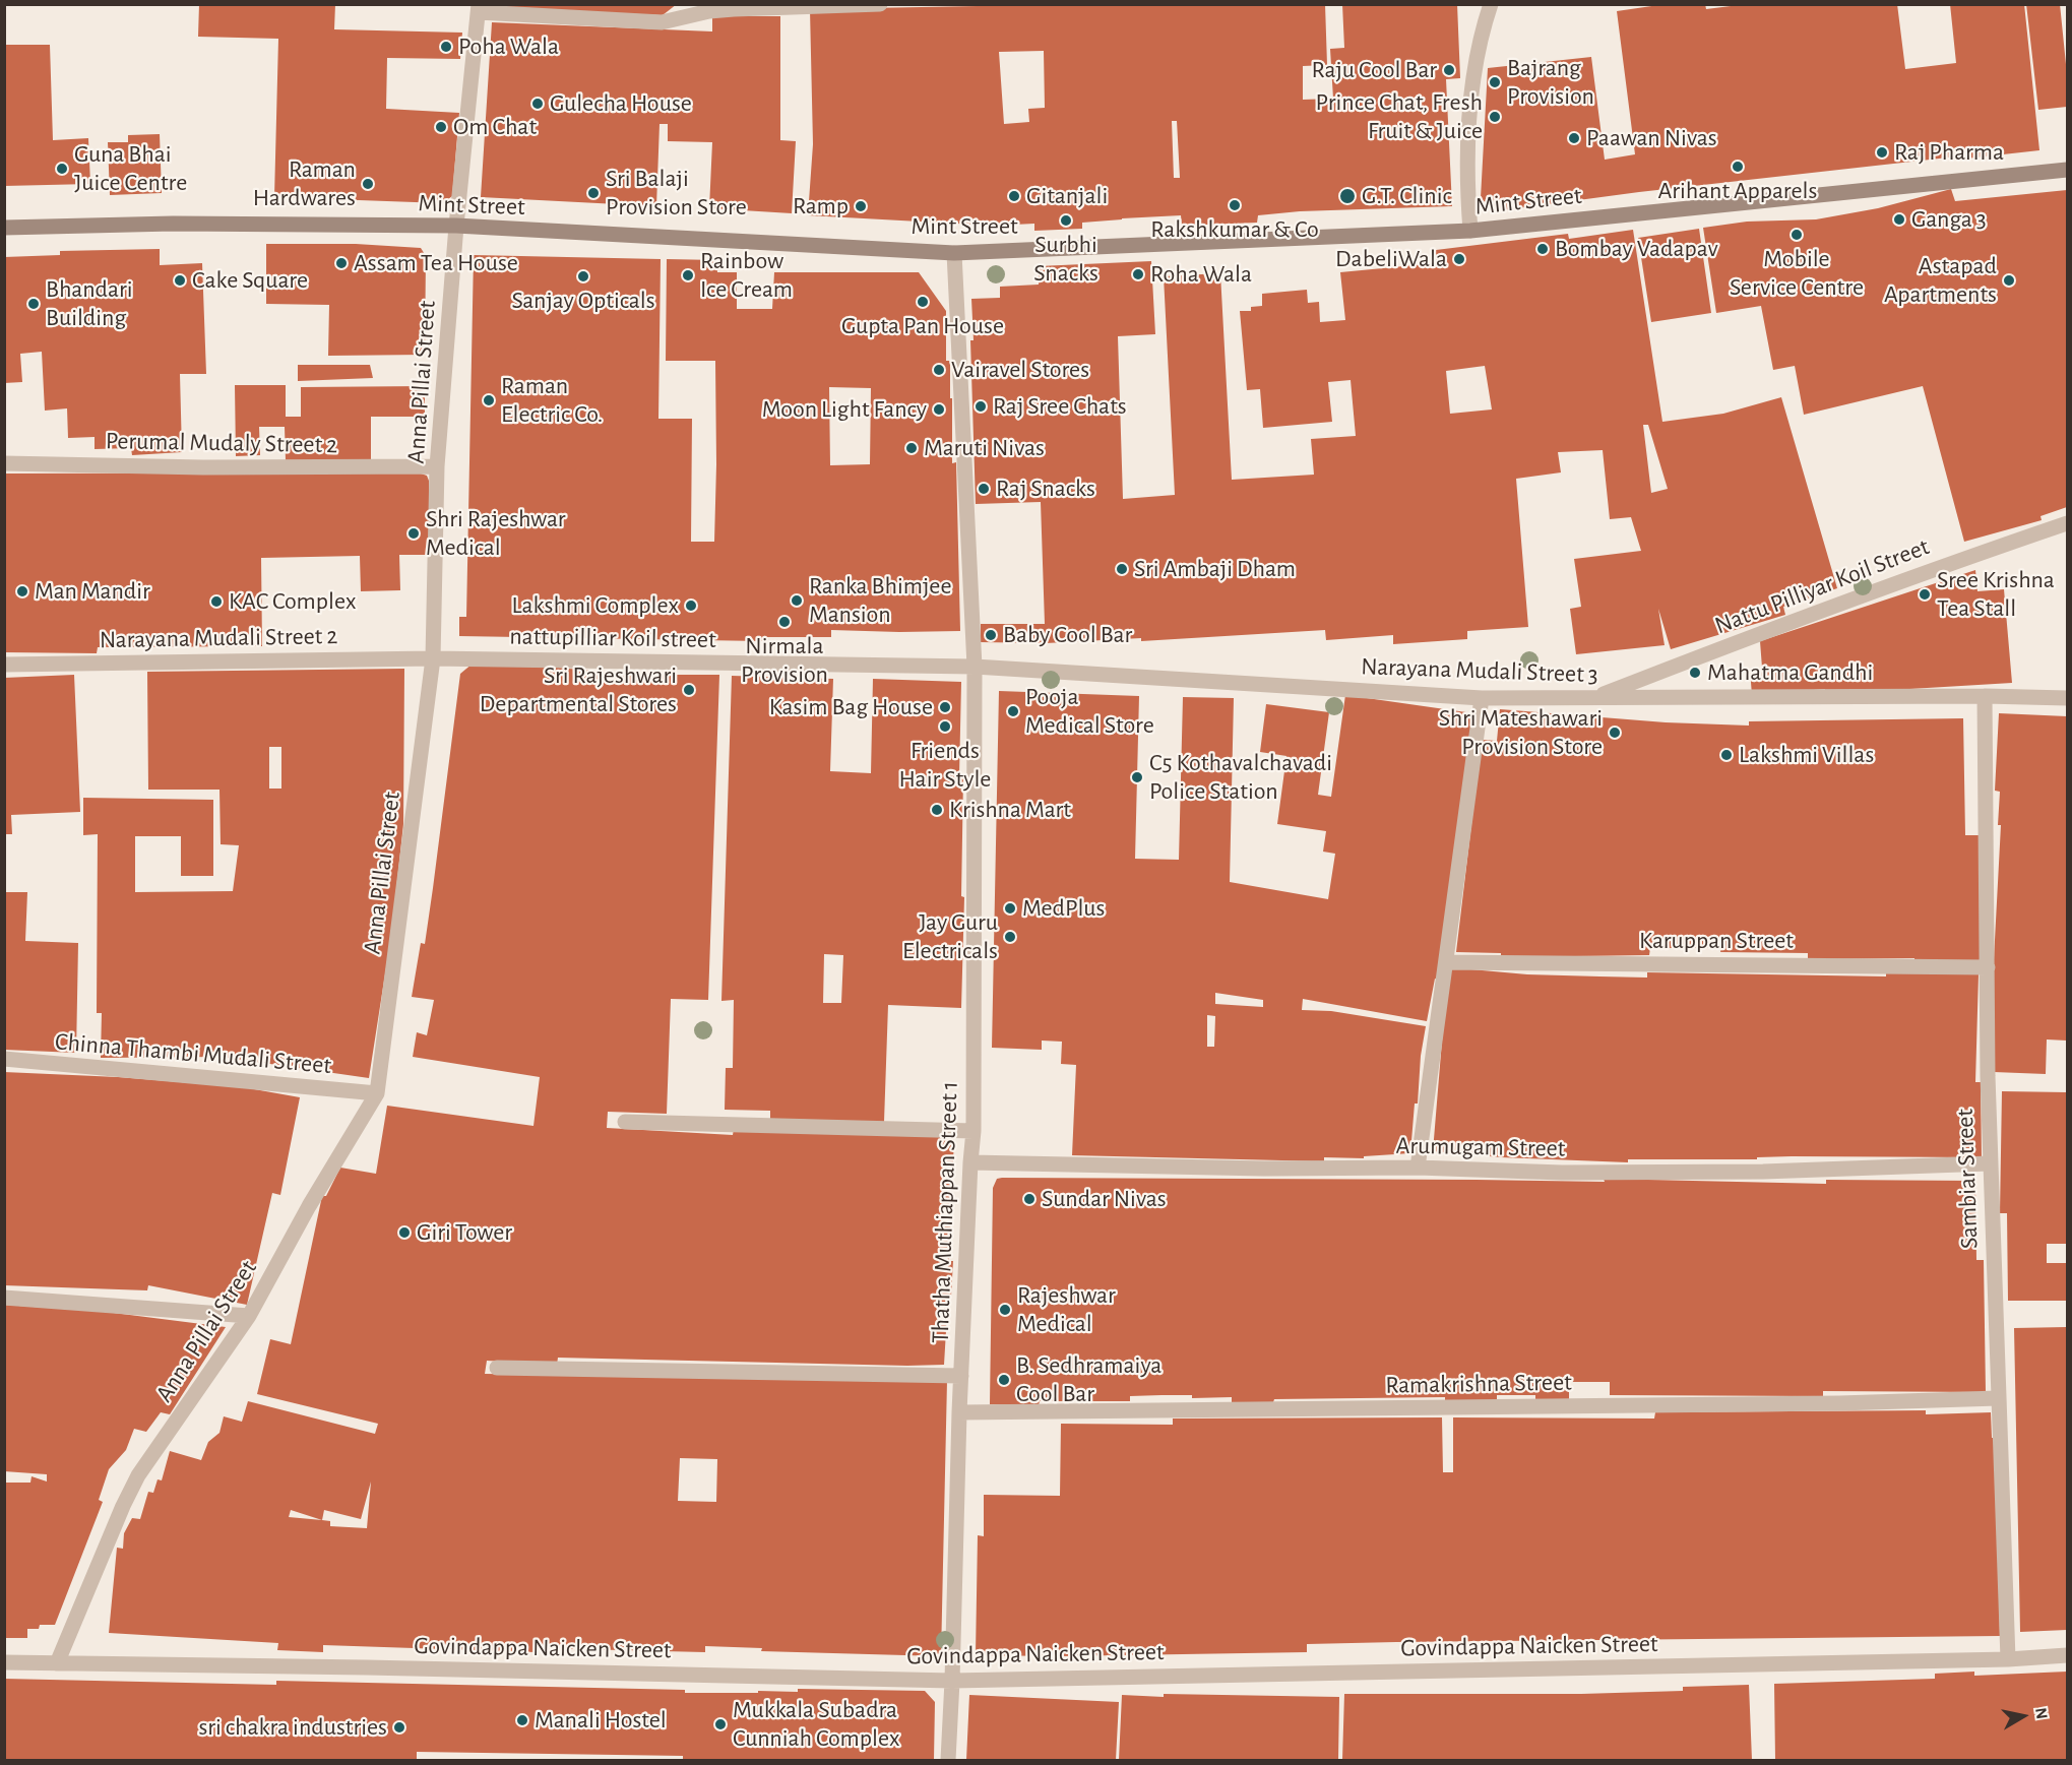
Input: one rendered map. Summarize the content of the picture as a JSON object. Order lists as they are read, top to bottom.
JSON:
{
  "streets": {
    "street": [
      "Mint Street",
      "Anna Pillai Street",
      "Perumal Mudaly Street 2",
      "Nattu Pilliyar Koil Street",
      "Narayana Mudali Street 2",
      "nattupilliar Koil street",
      "Narayana Mudali Street 3",
      "Karuppan Street",
      "Chinna Thambi Mudali Street",
      "Arumugam Street",
      "Sambiar Street",
      "Thatha Muthiappan Street 1",
      "Ramakrishna Street",
      "Govindappa Naicken Street"
    ]
  },
  "crossings": [
    ["Mint Street", "Anna Pillai Street"],
    ["Mint Street", "Thatha Muthiappan Street 1"],
    ["Anna Pillai Street", "Perumal Mudaly Street 2"],
    ["Anna Pillai Street", "Narayana Mudali Street 2"],
    ["Anna Pillai Street", "nattupilliar Koil street"],
    ["Anna Pillai Street", "Chinna Thambi Mudali Street"],
    ["Anna Pillai Street", "Govindappa Naicken Street"],
    ["Nattu Pilliyar Koil Street", "Narayana Mudali Street 3"],
    ["Narayana Mudali Street 2", "nattupilliar Koil street"],
    ["nattupilliar Koil street", "Narayana Mudali Street 3"],
    ["nattupilliar Koil street", "Thatha Muthiappan Street 1"],
    ["Narayana Mudali Street 3", "Sambiar Street"],
    ["Narayana Mudali Street 3", "Thatha Muthiappan Street 1"],
    ["Karuppan Street", "Sambiar Street"],
    ["Arumugam Street", "Sambiar Street"],
    ["Arumugam Street", "Thatha Muthiappan Street 1"],
    ["Sambiar Street", "Ramakrishna Street"],
    ["Sambiar Street", "Govindappa Naicken Street"],
    ["Thatha Muthiappan Street 1", "Ramakrishna Street"],
    ["Thatha Muthiappan Street 1", "Govindappa Naicken Street"]
  ],
  "places": [
    "Poha Wala",
    "Raju Cool Bar",
    "Bajrang Provision",
    "Gulecha House",
    "Prince Chat, Fresh Fruit & Juice",
    "Om Chat",
    "Paawan Nivas",
    "Raj Pharma",
    "Arihant Apparels",
    "Guna Bhai Juice Centre",
    "Raman Hardwares",
    "Sri Balaji Provision Store",
    "Gitanjali",
    "G.T. Clinic",
    "Rakshkumar & Co",
    "Ramp",
    "Ganga 3",
    "Surbhi Snacks",
    "Mobile Service Centre",
    "Bombay Vadapav",
    "DabeliWala",
    "Assam Tea House",
    "Roha Wala",
    "Rainbow Ice Cream",
    "Sanjay Opticals",
    "Cake Square",
    "Astapad Apartments",
    "Gupta Pan House",
    "Bhandari Building",
    "Vairavel Stores",
    "Raman Electric Co.",
    "Raj Sree Chats",
    "Moon Light Fancy",
    "Maruti Nivas",
    "Raj Snacks",
    "Shri Rajeshwar Medical",
    "Sri Ambaji Dham",
    "Man Mandir",
    "Sree Krishna Tea Stall",
    "Ranka Bhimjee Mansion",
    "KAC Complex",
    "Lakshmi Complex",
    "Nirmala Provision",
    "Baby Cool Bar",
    "Mahatma Gandhi",
    "Sri Rajeshwari Departmental Stores",
    "Kasim Bag House",
    "Pooja Medical Store",
    "Friends Hair Style",
    "Shri Mateshawari Provision Store",
    "Lakshmi Villas",
    "C5 Kothavalchavadi Police Station",
    "Krishna Mart",
    "MedPlus",
    "Jay Guru Electricals",
    "Sundar Nivas",
    "Giri Tower",
    "Rajeshwar Medical",
    "B. Sedhramaiya Cool Bar",
    "Manali Hostel",
    "Mukkala Subadra Cunniah Complex",
    "sri chakra industries"
  ],
  "north": "right"
}
